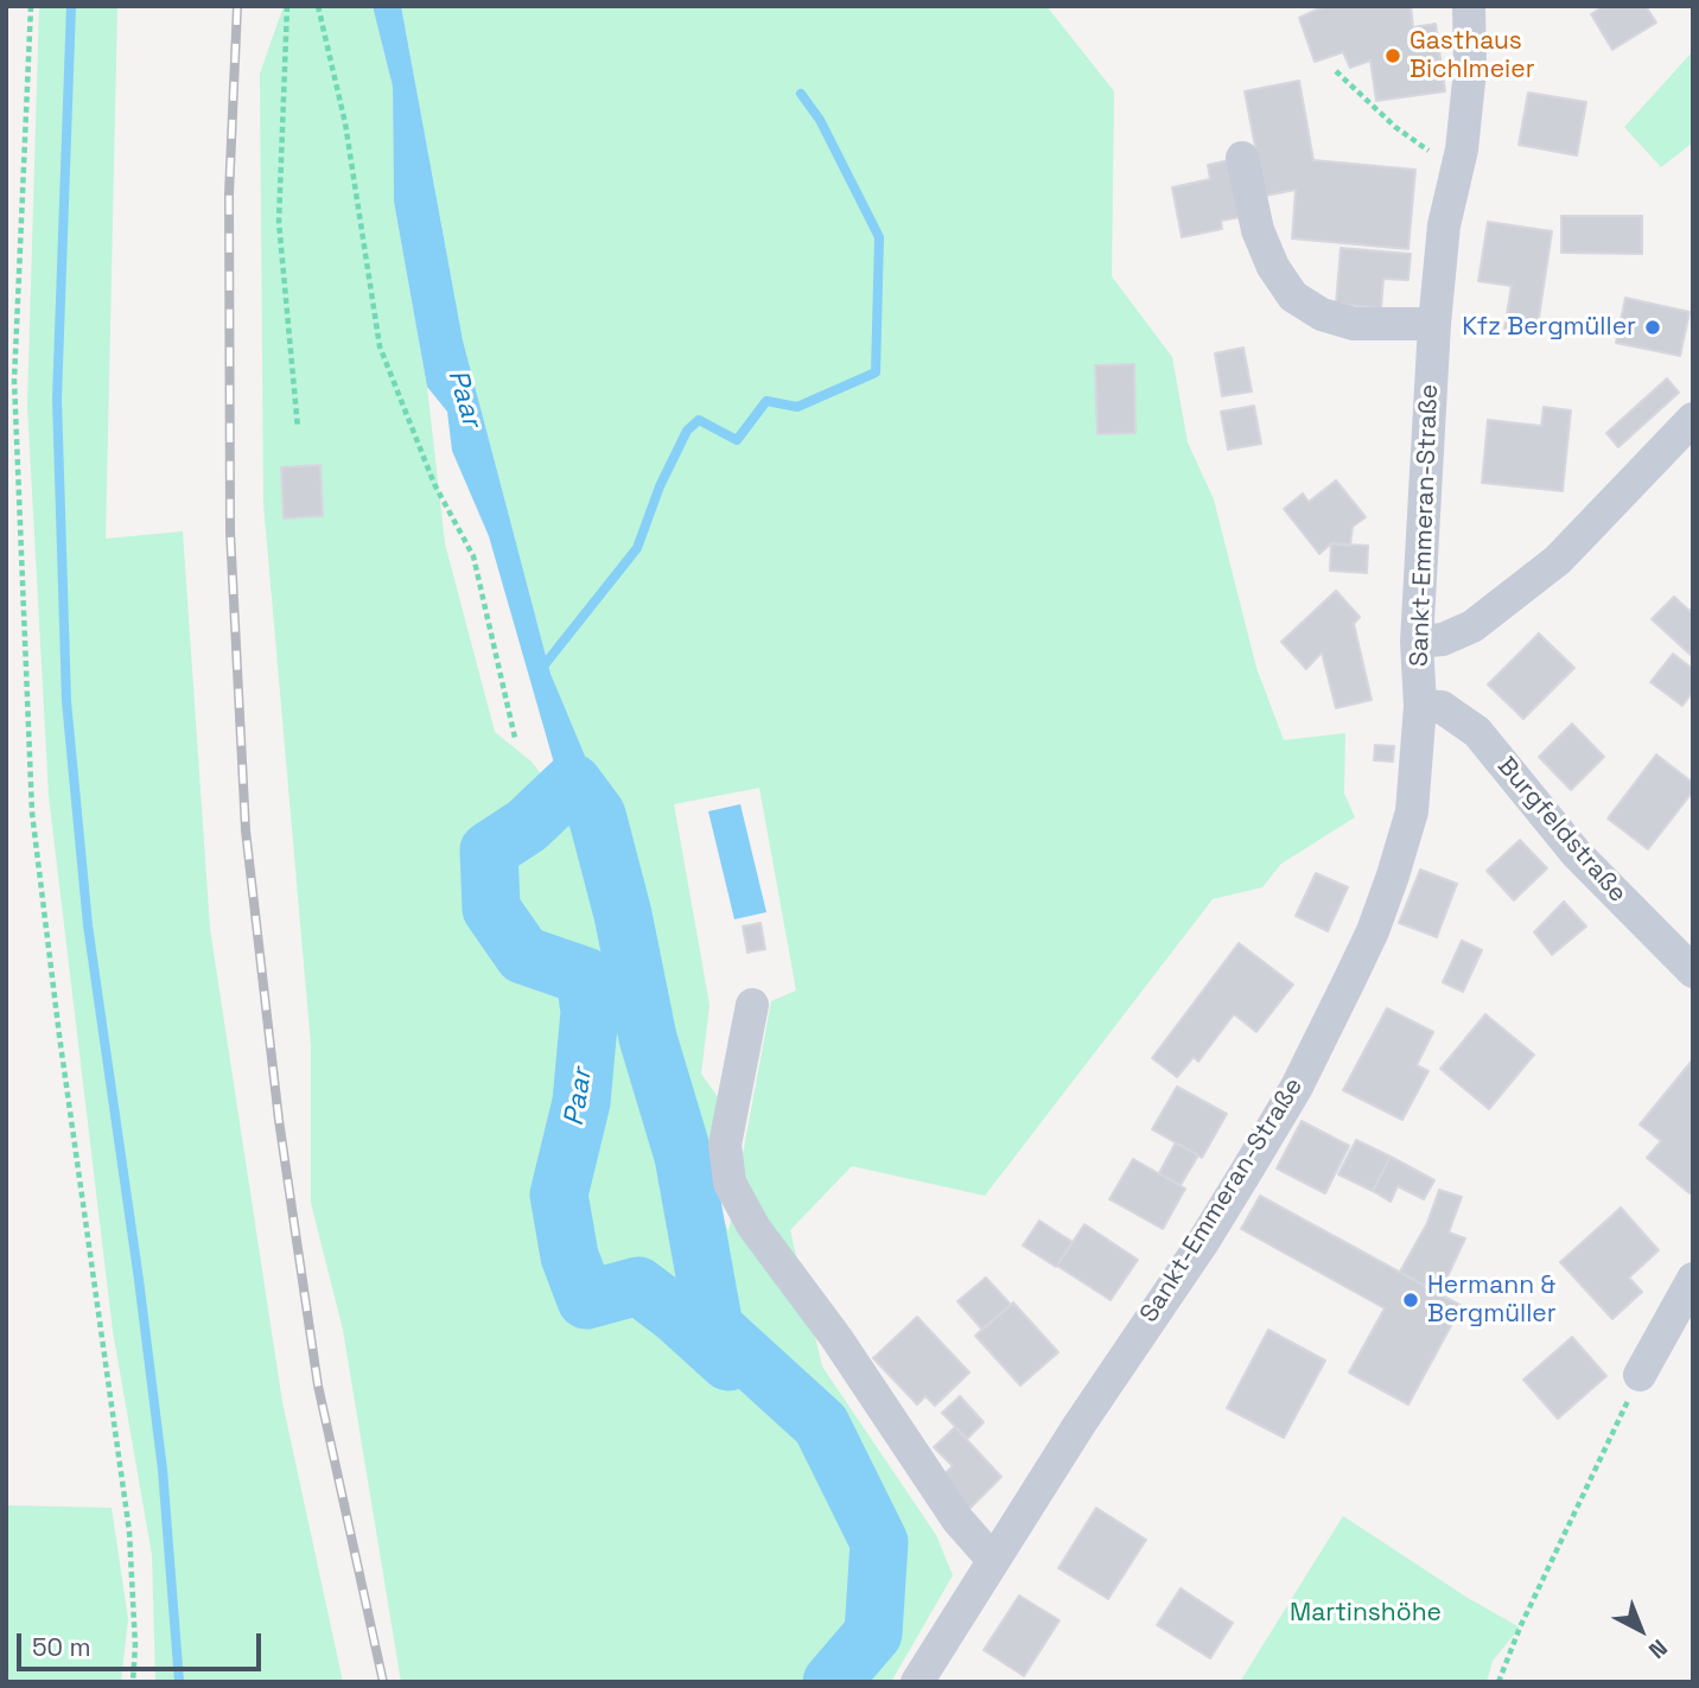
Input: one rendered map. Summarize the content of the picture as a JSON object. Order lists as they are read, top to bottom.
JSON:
{
  "streets": {
    "street": ["Sankt-Emmeran-Straße", "Burgfeldstraße"]
  },
  "crossings": [
    ["Sankt-Emmeran-Straße", "Burgfeldstraße"]
  ],
  "water": ["Paar"],
  "parks": ["Martinshöhe"],
  "places": ["Gasthaus Bichlmeier", "Kfz Bergmüller", "Hermann & Bergmüller"],
  "scale_bar": "50 m",
  "north": "bottom right"
}
